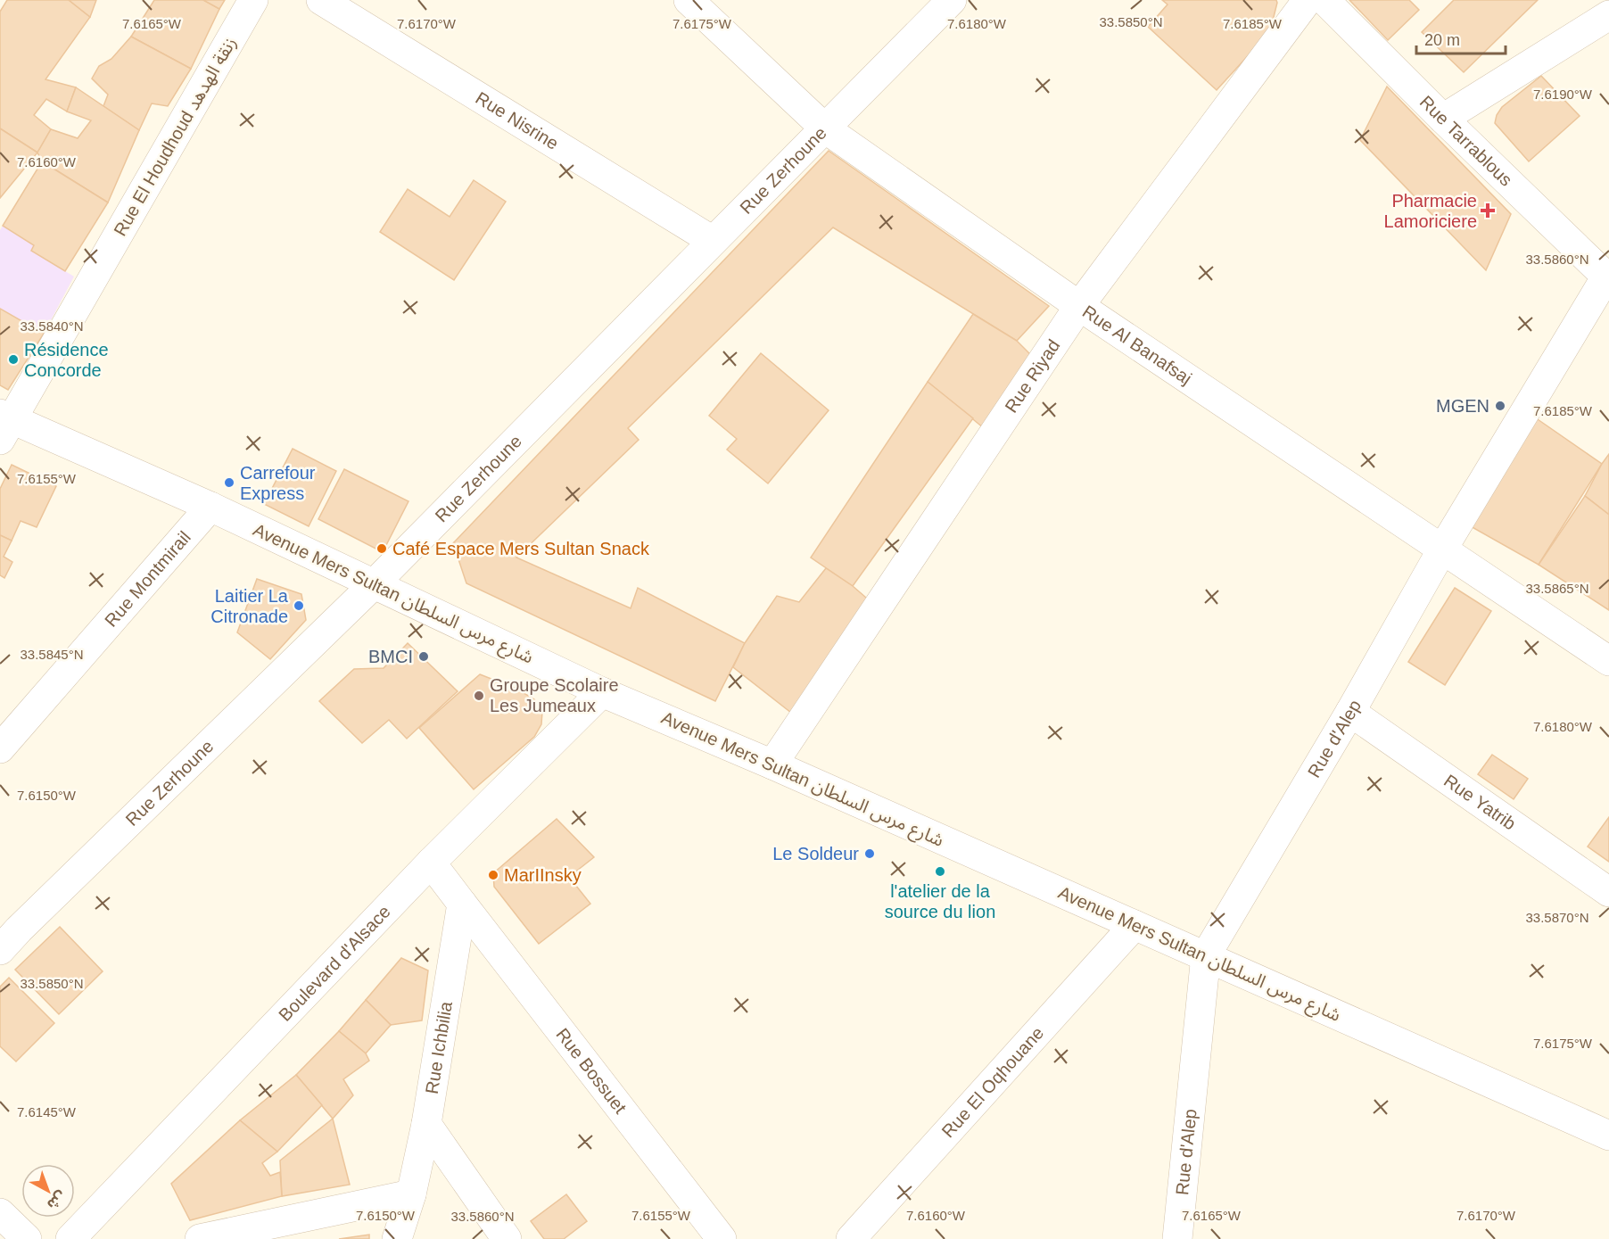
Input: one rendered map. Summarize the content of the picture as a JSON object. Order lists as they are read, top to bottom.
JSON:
{
  "streets": {
    "street": [
      "Rue Nisrine",
      "Rue El Houdhoud زنقة الهدهد",
      "Rue Tarrablous",
      "Rue Zerhoune",
      "Rue Al Banafsaj",
      "Rue Riyad",
      "Rue Montmirail",
      "Avenue Mers Sultan شارع مرس السلطان",
      "Rue d'Alep",
      "Rue Yatrib",
      "Boulevard d'Alsace",
      "Rue Ichbilia",
      "Rue Bossuet",
      "Rue El Oqhouane"
    ]
  },
  "crossings": [
    ["Rue Nisrine", "Rue Zerhoune"],
    ["Rue El Houdhoud زنقة الهدهد", "Avenue Mers Sultan شارع مرس السلطان"],
    ["Rue Tarrablous", "Rue d'Alep"],
    ["Rue Zerhoune", "Rue Al Banafsaj"],
    ["Rue Zerhoune", "Avenue Mers Sultan شارع مرس السلطان"],
    ["Rue Al Banafsaj", "Rue Riyad"],
    ["Rue Al Banafsaj", "Rue d'Alep"],
    ["Rue Riyad", "Avenue Mers Sultan شارع مرس السلطان"],
    ["Rue Montmirail", "Avenue Mers Sultan شارع مرس السلطان"],
    ["Avenue Mers Sultan شارع مرس السلطان", "Rue d'Alep"],
    ["Avenue Mers Sultan شارع مرس السلطان", "Boulevard d'Alsace"],
    ["Avenue Mers Sultan شارع مرس السلطان", "Rue El Oqhouane"],
    ["Rue d'Alep", "Rue Yatrib"],
    ["Rue Ichbilia", "Rue Bossuet"]
  ],
  "places": {
    "health": ["Pharmacie Lamoriciere"],
    "other": [
      "Résidence Concorde",
      "MGEN",
      "Carrefour Express",
      "Café Espace Mers Sultan Snack",
      "Laitier La Citronade",
      "BMCI",
      "Groupe Scolaire Les Jumeaux",
      "Le Soldeur",
      "l'atelier de la source du lion",
      "MarIInsky"
    ]
  },
  "scale_bar": "20 m",
  "north": "bottom right",
  "coordinates": [
    "33.5850°N",
    "7.6165°W",
    "7.6170°W",
    "7.6180°W",
    "7.6185°W",
    "7.6175°W",
    "7.6190°W",
    "7.6160°W",
    "33.5860°N",
    "33.5840°N",
    "7.6155°W",
    "33.5865°N",
    "33.5845°N",
    "7.6150°W",
    "33.5870°N",
    "7.6145°W"
  ]
}
